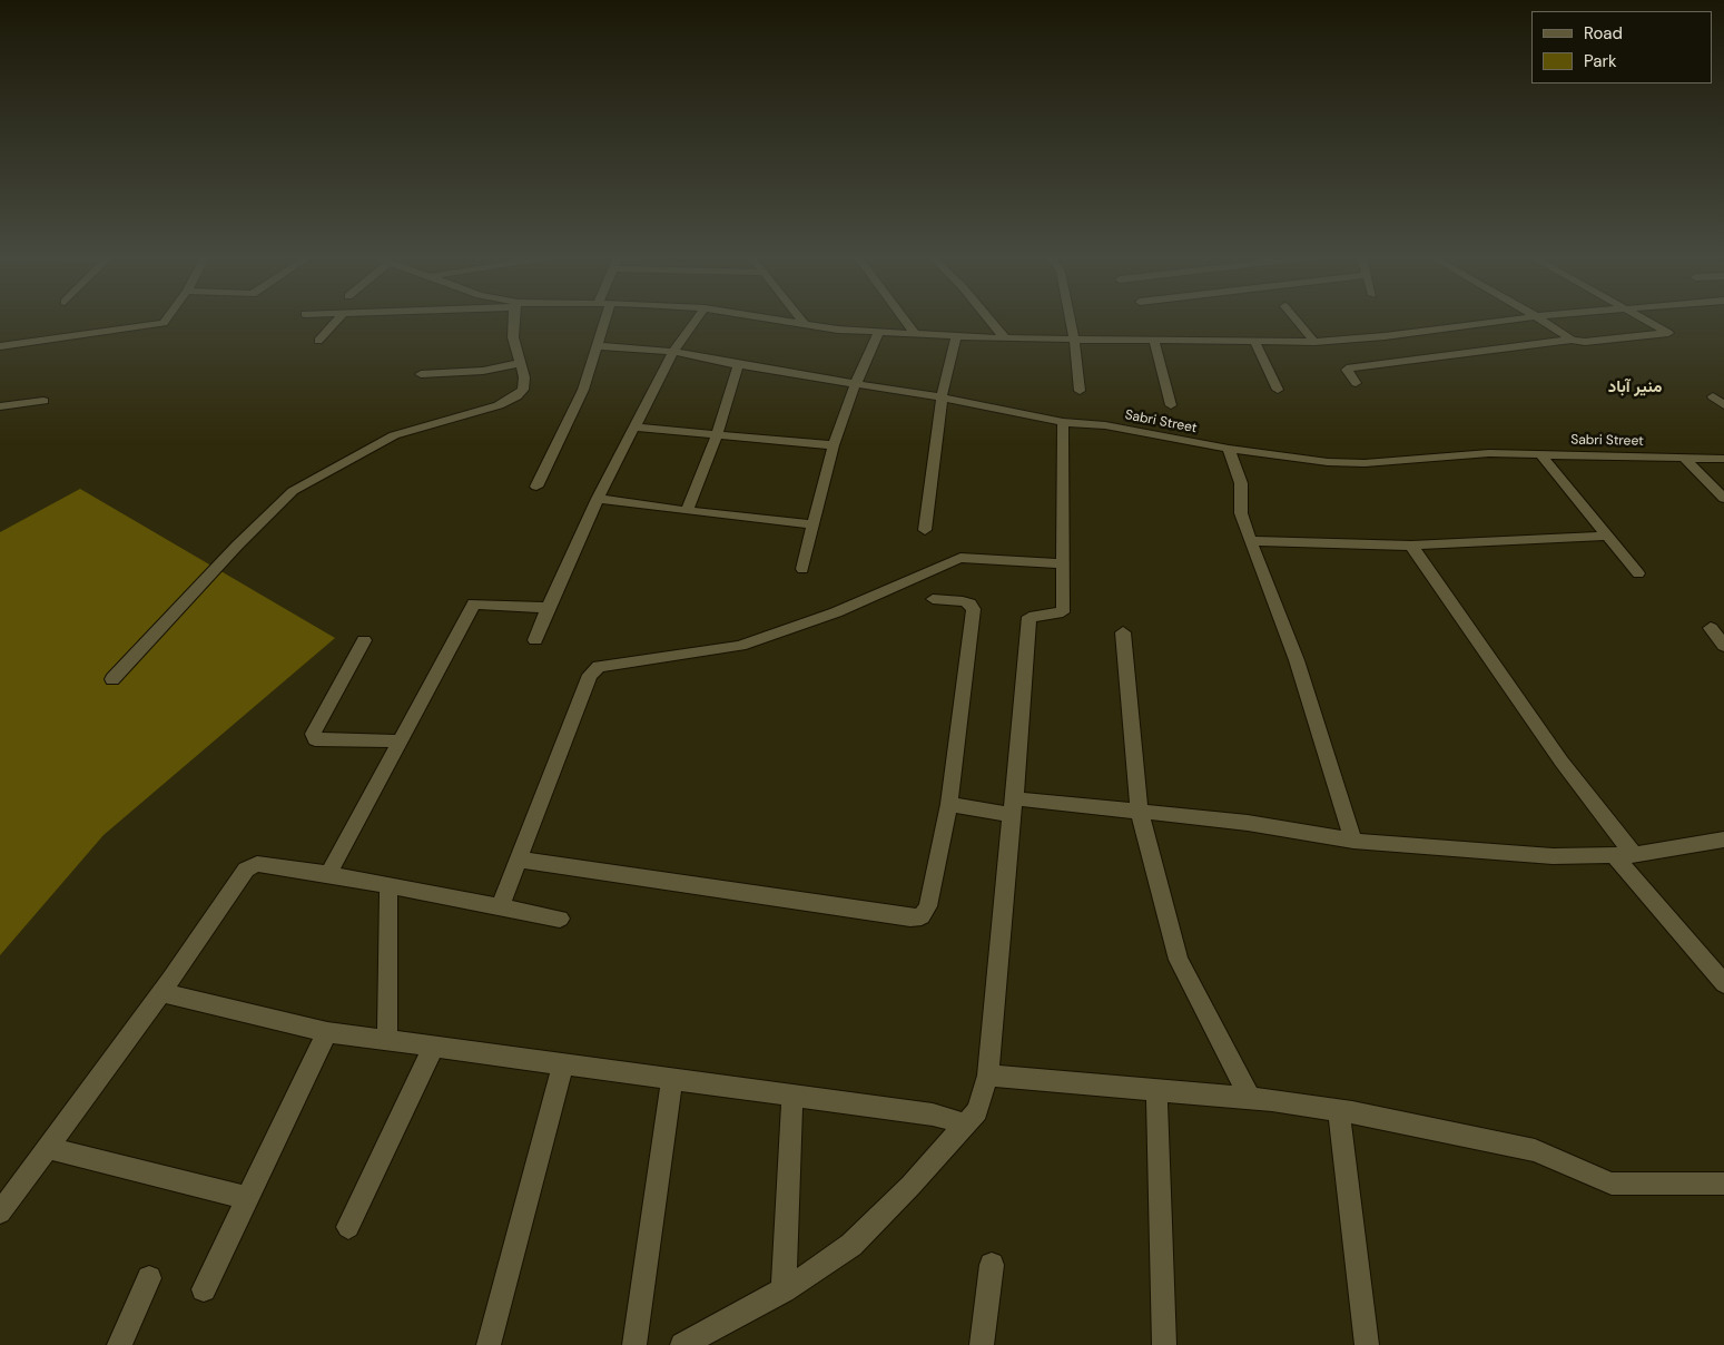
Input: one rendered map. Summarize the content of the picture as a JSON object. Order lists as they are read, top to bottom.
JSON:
{
  "streets": {
    "street": ["Sabri Street"]
  },
  "districts": ["منیر آباد"],
  "legend": ["Road", "Park"]
}
